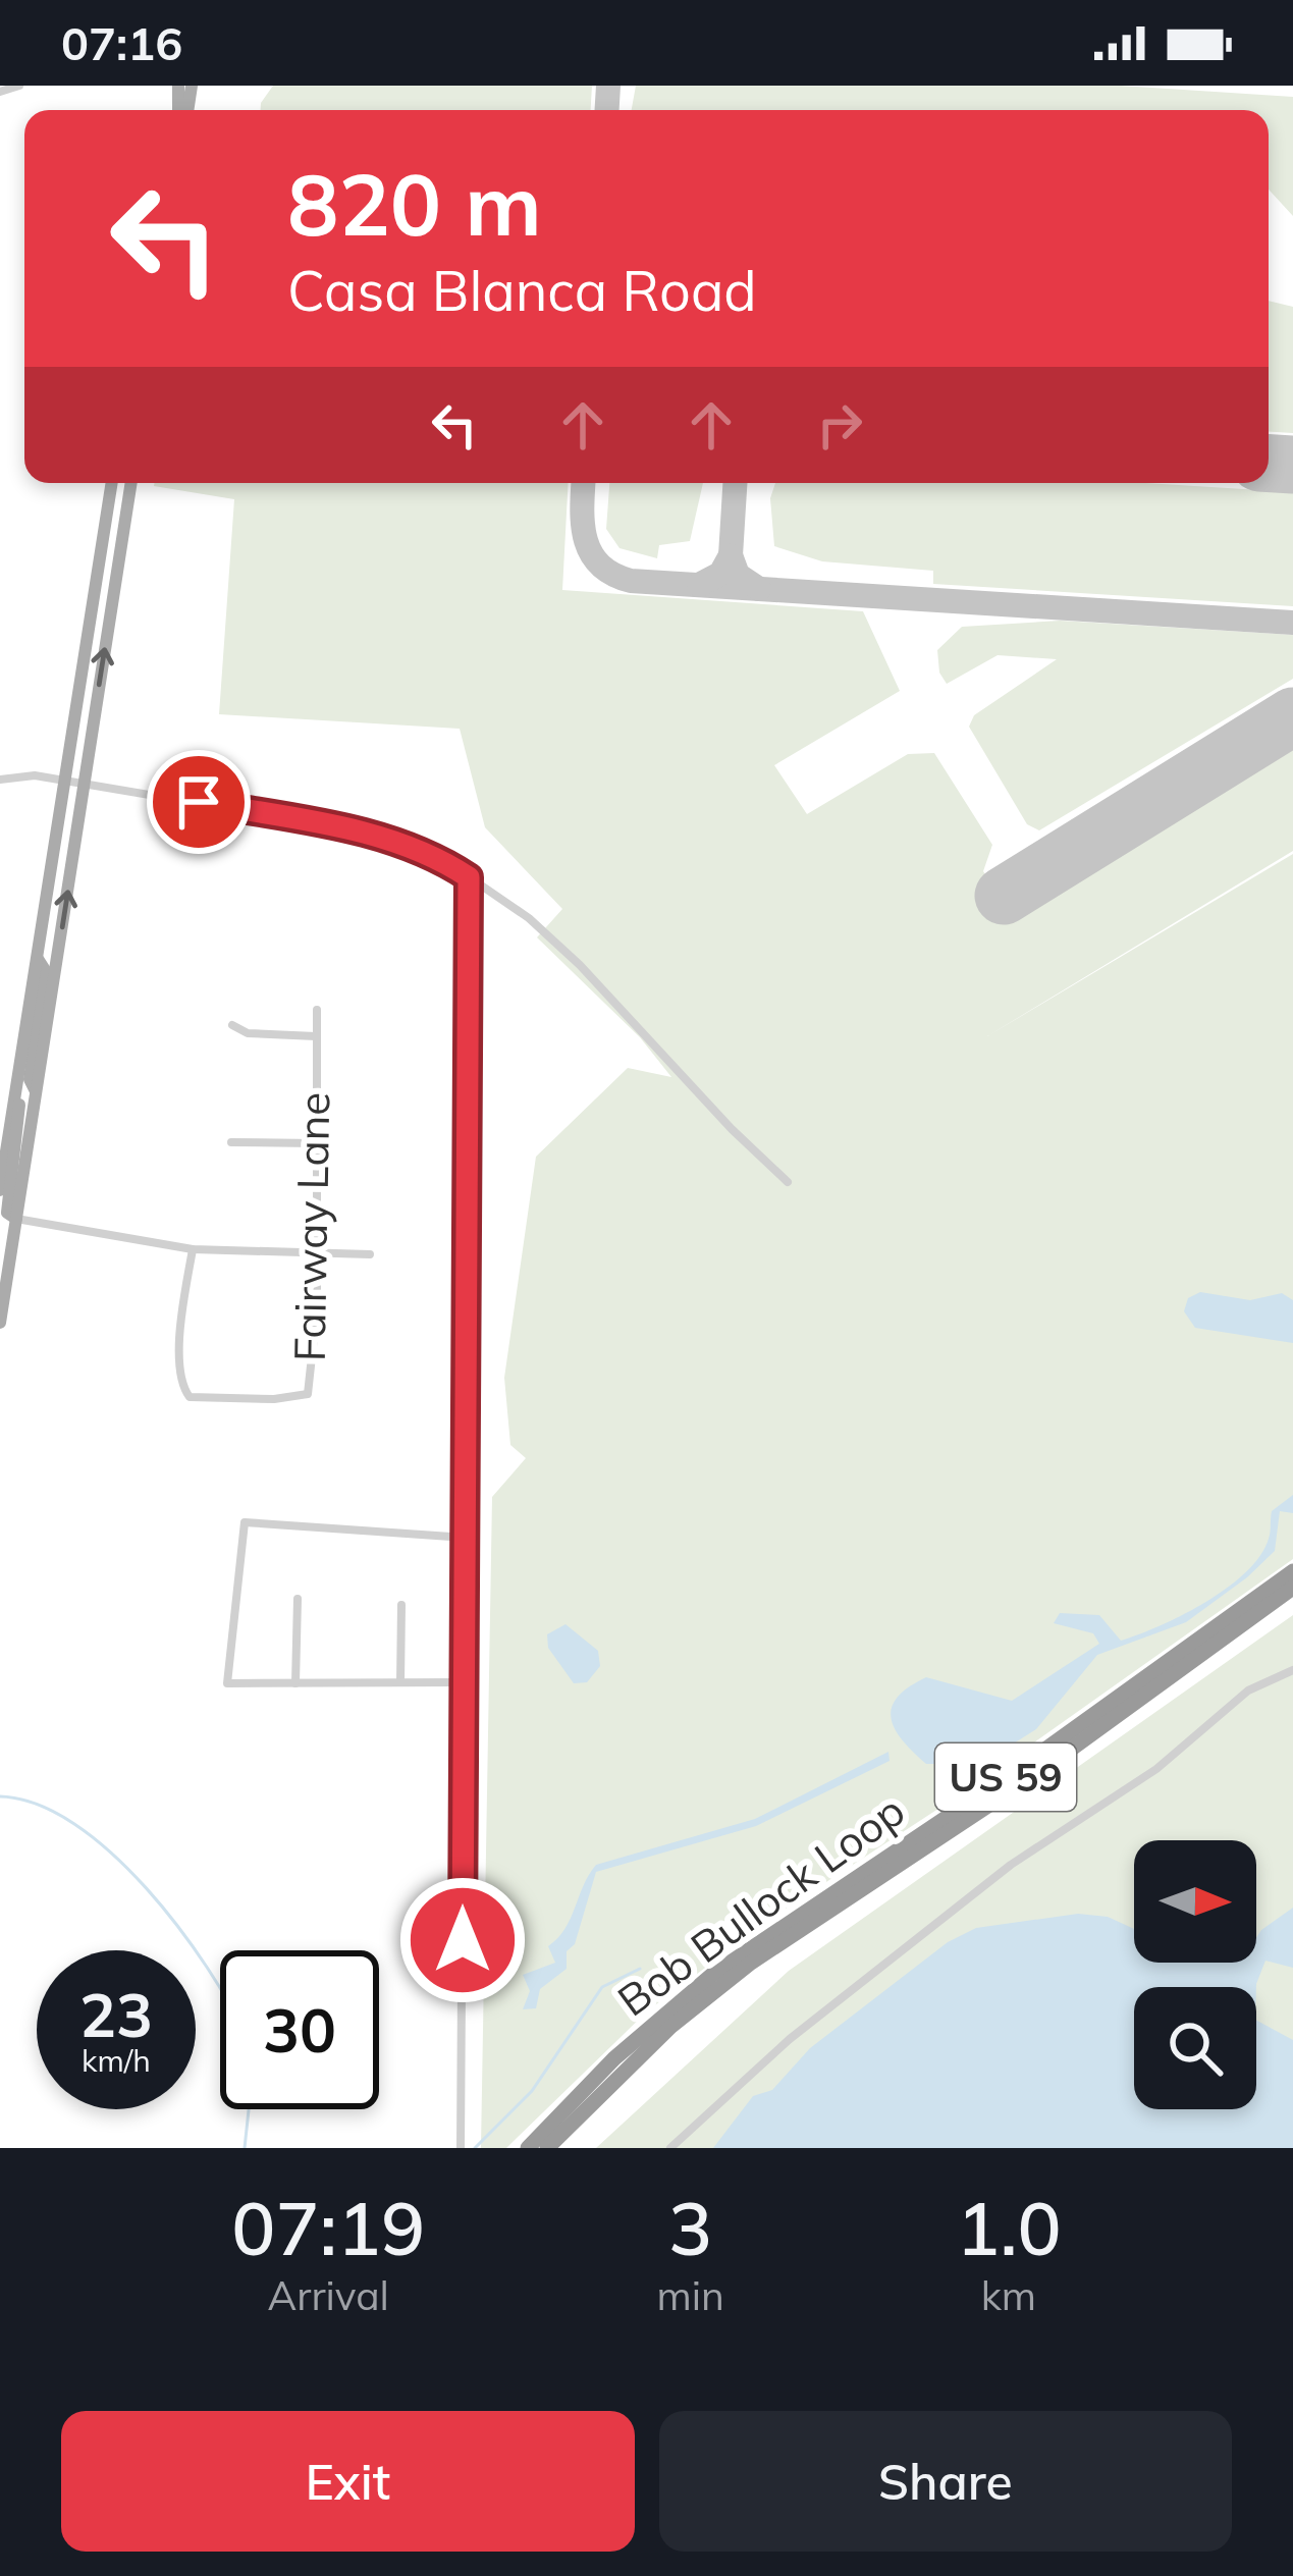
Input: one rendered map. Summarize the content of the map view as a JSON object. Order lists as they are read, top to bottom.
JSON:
{
  "streets": {
    "highway": ["US 59", "Bob Bullock Loop"],
    "street": ["Fairway Lane"]
  },
  "north": "right",
  "page": {
    "status": "07:16",
    "turn": ["820 m", "Casa Blanca Road"],
    "speed": "23 km/h",
    "limit": "30",
    "eta": [
      "07:19",
      "Arrival",
      "3",
      "min",
      "1.0",
      "km"
    ],
    "buttons": ["Exit", "Share"]
  }
}
